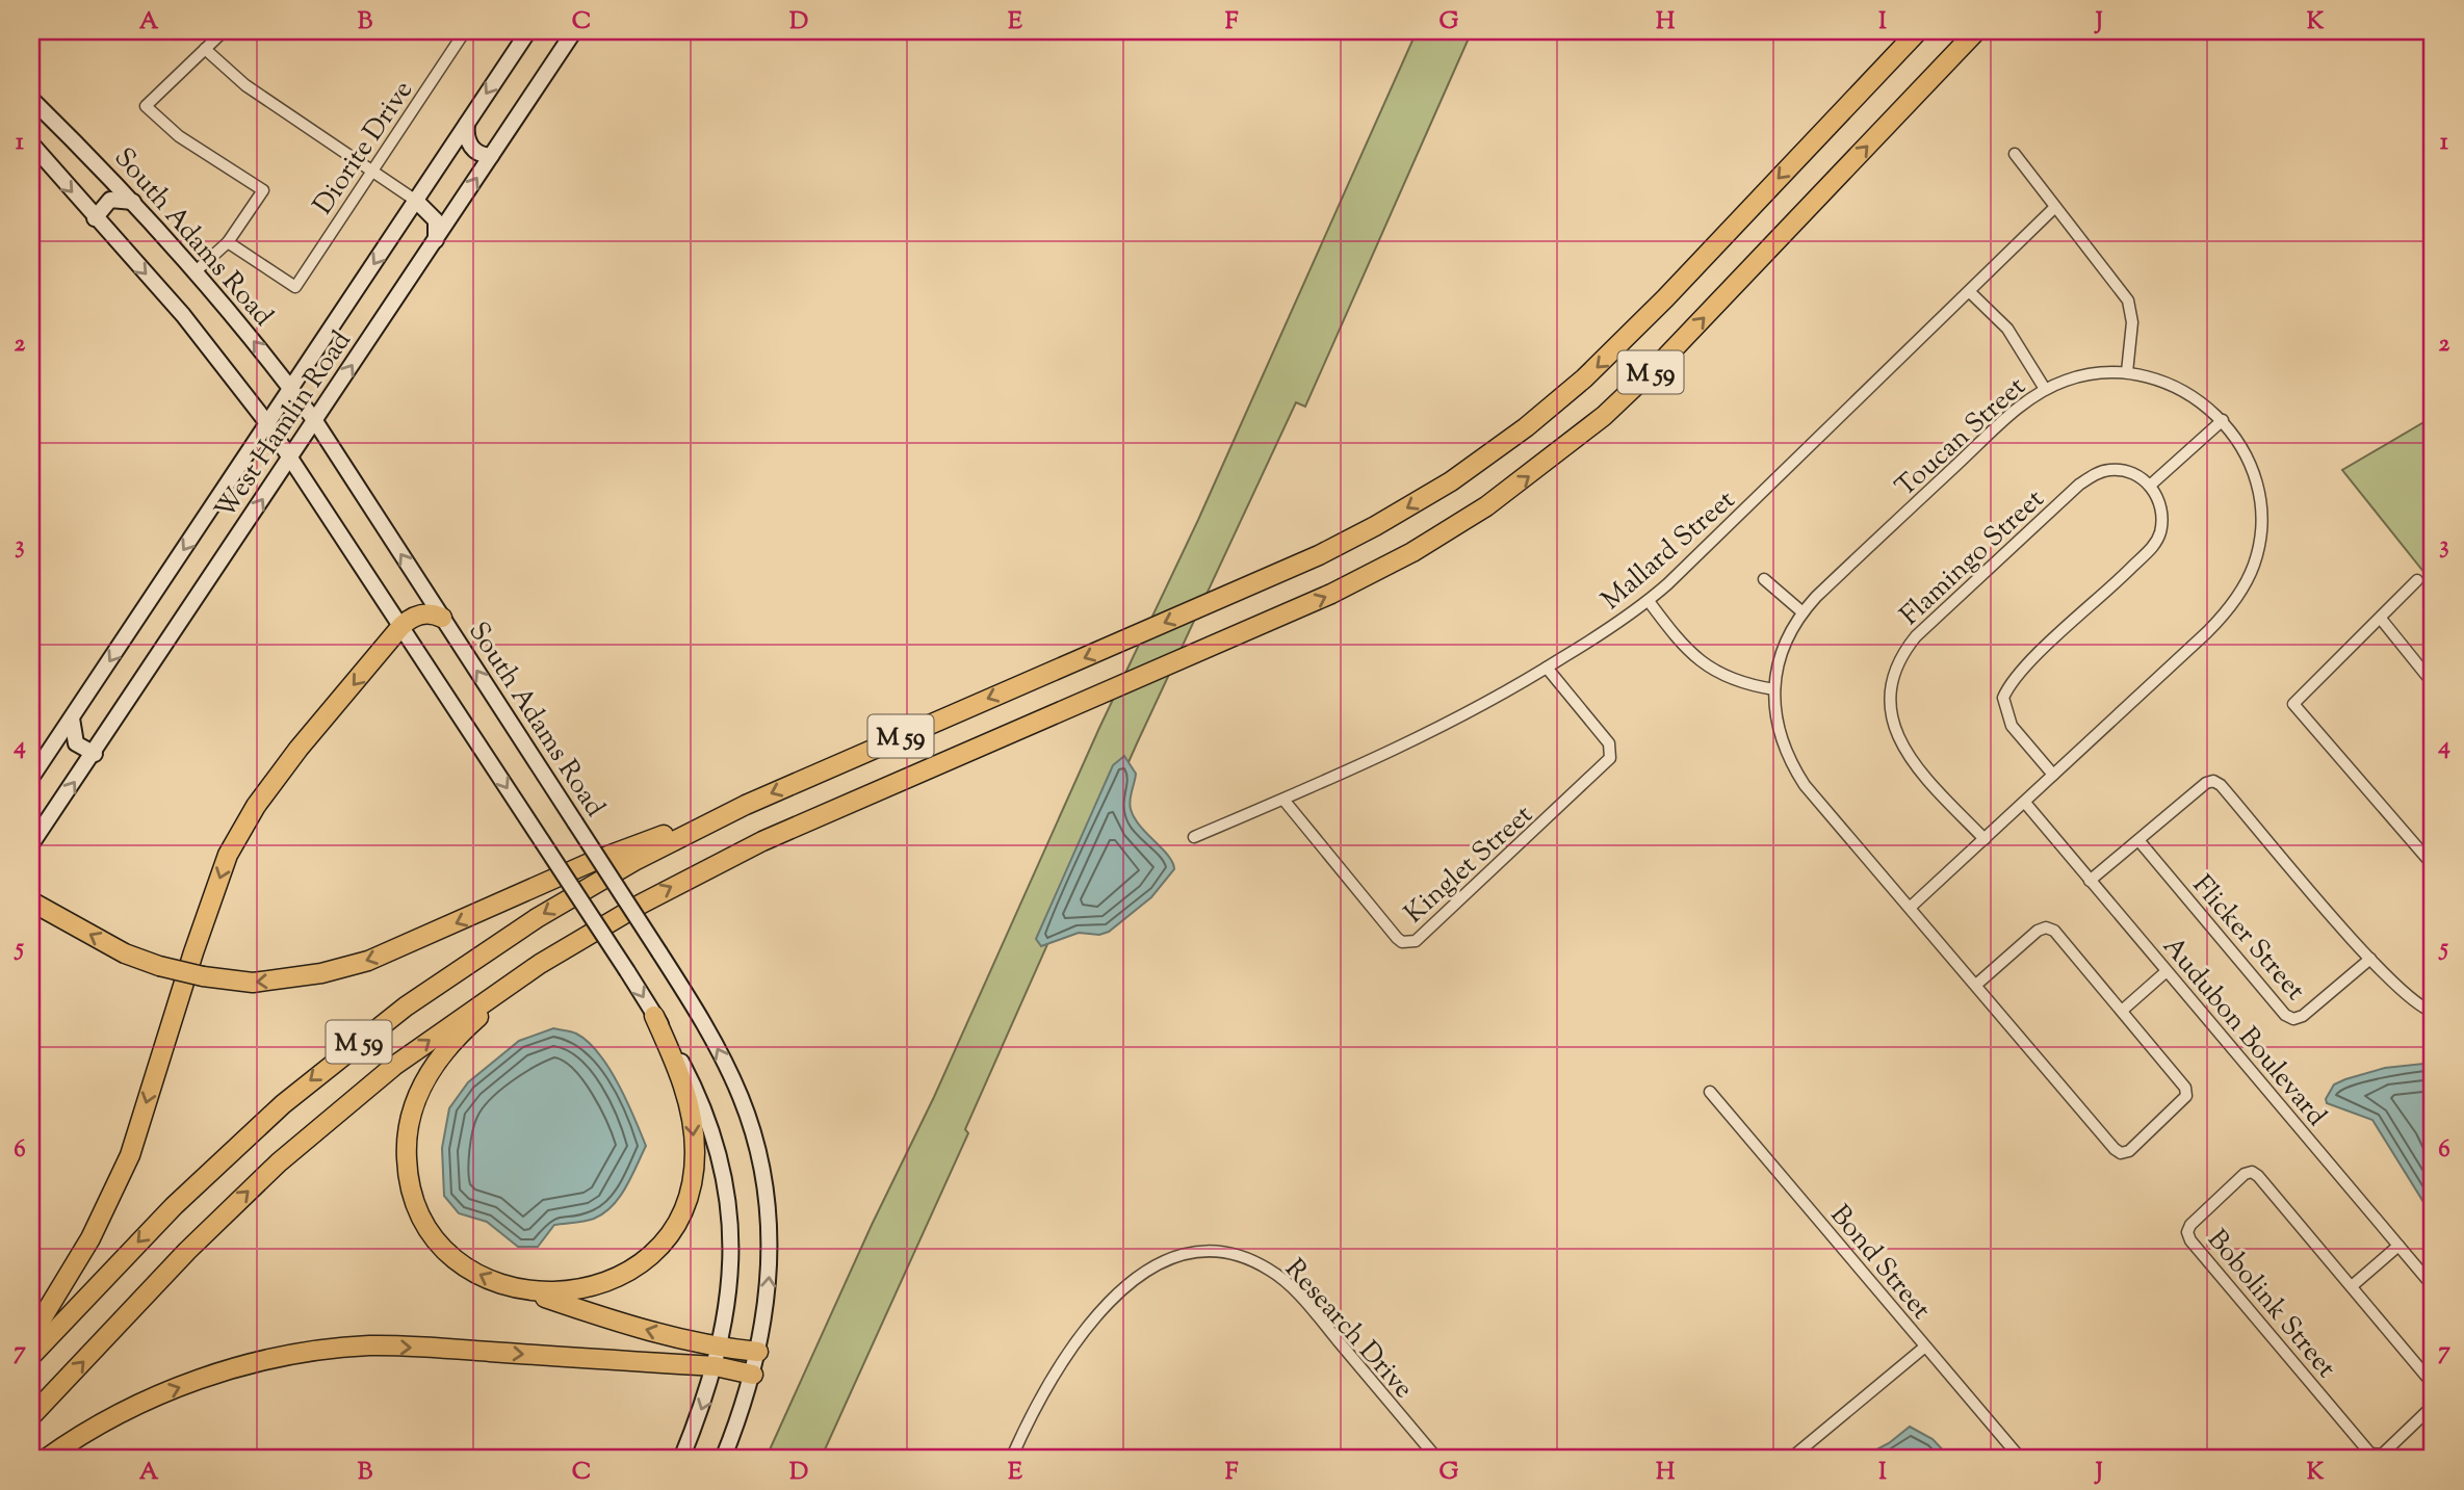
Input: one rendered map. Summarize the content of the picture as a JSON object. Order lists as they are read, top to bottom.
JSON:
{
  "streets": {
    "highway": ["M 59"],
    "main road": ["South Adams Road", "West Hamlin Road"],
    "street": [
      "Diorite Drive",
      "Toucan Street",
      "Mallard Street",
      "Flamingo Street",
      "Kinglet Street",
      "Flicker Street",
      "Audubon Boulevard",
      "Bond Street",
      "Bobolink Street",
      "Research Drive"
    ]
  },
  "crossings": [
    ["South Adams Road", "West Hamlin Road"],
    ["Toucan Street", "Flamingo Street"],
    ["Toucan Street", "Audubon Boulevard"],
    ["Mallard Street", "Kinglet Street"]
  ],
  "grid": {
    "columns": [
      "A",
      "B",
      "C",
      "D",
      "E",
      "F",
      "G",
      "H",
      "I",
      "J",
      "K"
    ],
    "rows": [
      "1",
      "2",
      "3",
      "4",
      "5",
      "6",
      "7"
    ]
  }
}
